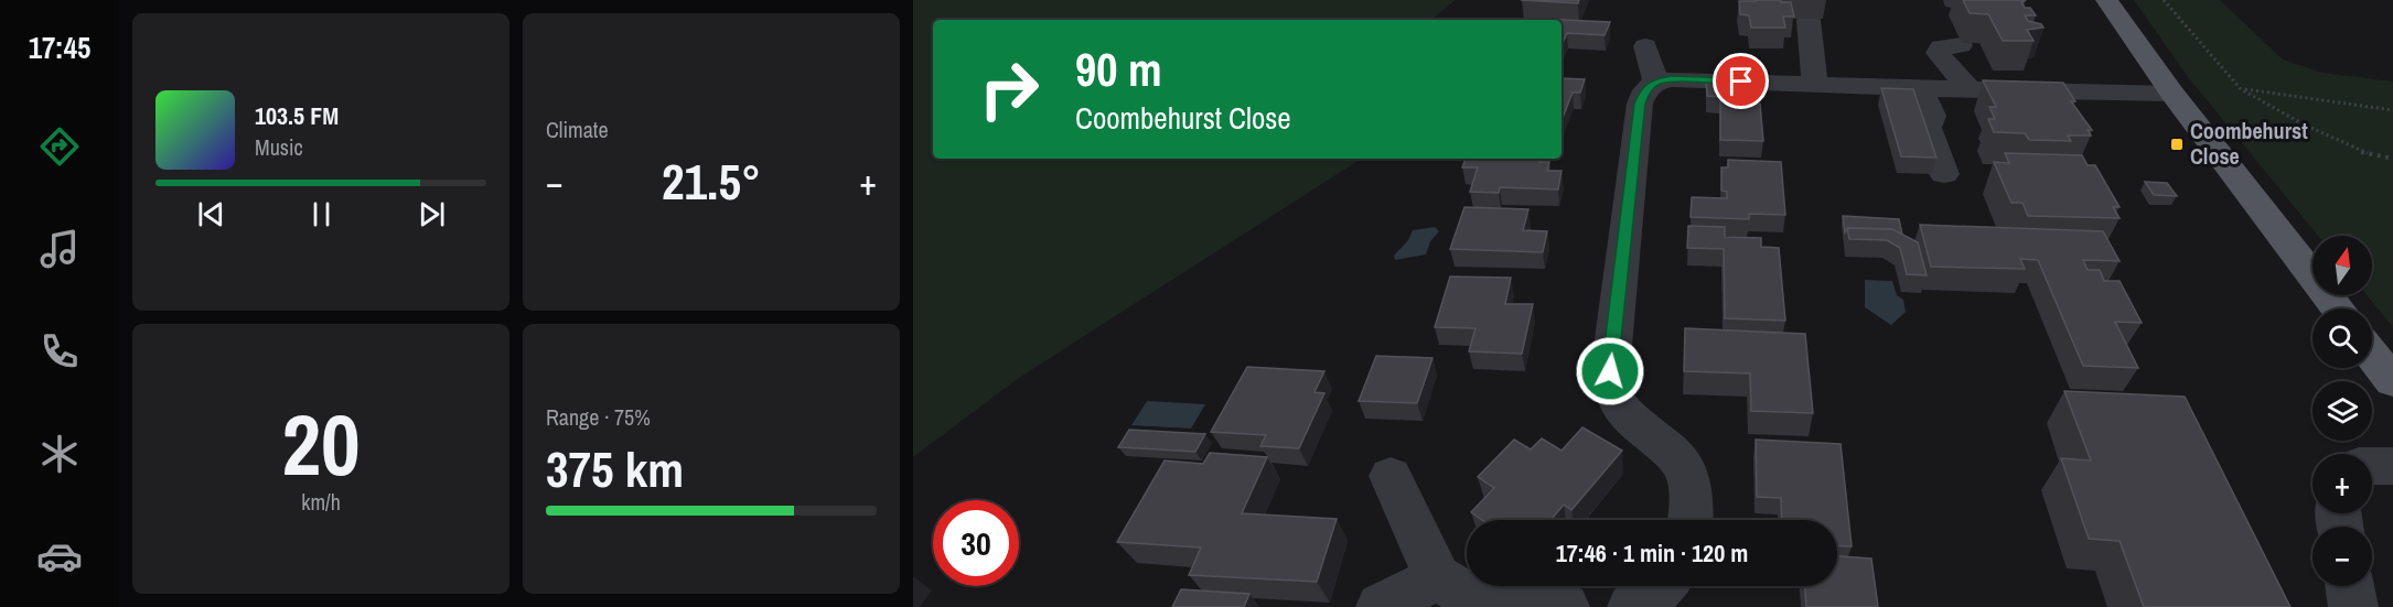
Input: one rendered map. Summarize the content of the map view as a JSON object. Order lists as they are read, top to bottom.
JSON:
{
  "places": {
    "transit": ["Coombehurst Close"]
  },
  "north": "top",
  "page": {
    "tabs": "17:45",
    "tile": [
      "Climate",
      ["20", "km/h"],
      ["Range · 75%", "375 km"]
    ],
    "turn": ["90 m", "Coombehurst Close"],
    "song": ["103.5 FM", "Music"],
    "heat": ["−", "21.5°", "+"],
    "map_buttons": ["+", "−"],
    "limit": "30",
    "trip": "17:46 · 1 min · 120 m"
  }
}
